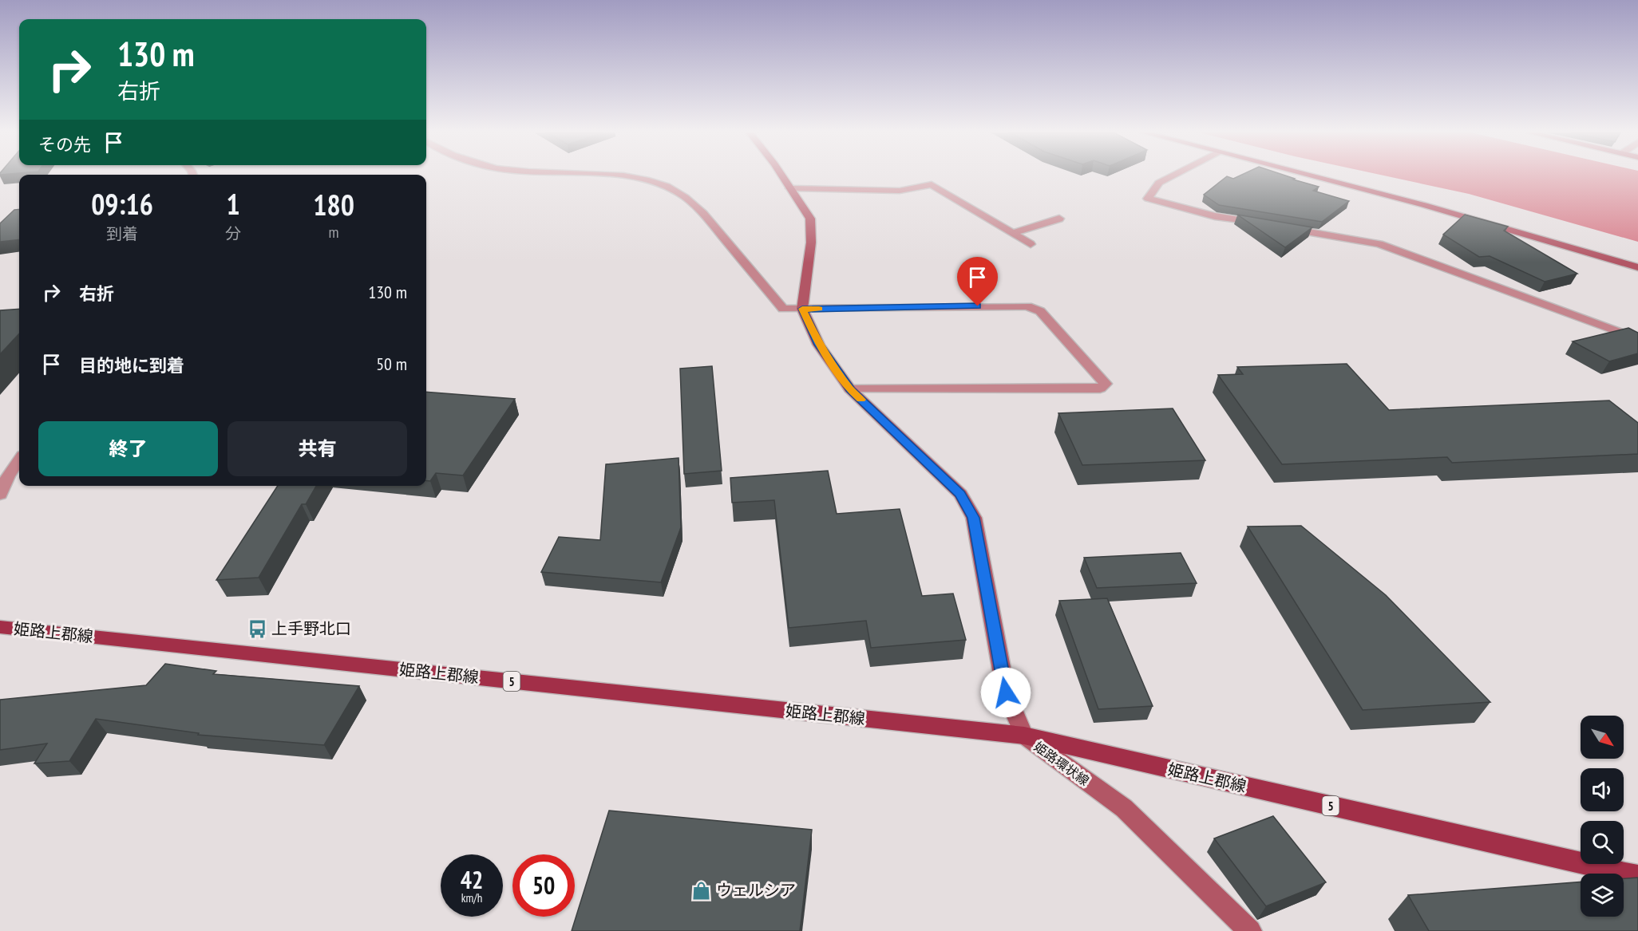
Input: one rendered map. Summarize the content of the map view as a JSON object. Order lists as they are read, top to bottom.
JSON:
{
  "streets": {
    "main road": ["姫路上郡線", "5", "姫路環状線"]
  },
  "crossings": [
    ["姫路上郡線", "姫路環状線"]
  ],
  "places": {
    "bus stop": ["上手野北口"],
    "shop": ["ウェルシア"]
  },
  "north": "bottom right",
  "page": {
    "turn": ["130 m", "右折"],
    "then": "その先",
    "eta": [
      "09:16",
      "到着",
      "1",
      "分",
      "180",
      "m"
    ],
    "list": [
      {
        "name": "右折",
        "value": "130 m"
      },
      {
        "name": "目的地に到着",
        "value": "50 m"
      }
    ],
    "buttons": ["終了", "共有"],
    "speed": "42 km/h",
    "limit": "50"
  }
}
